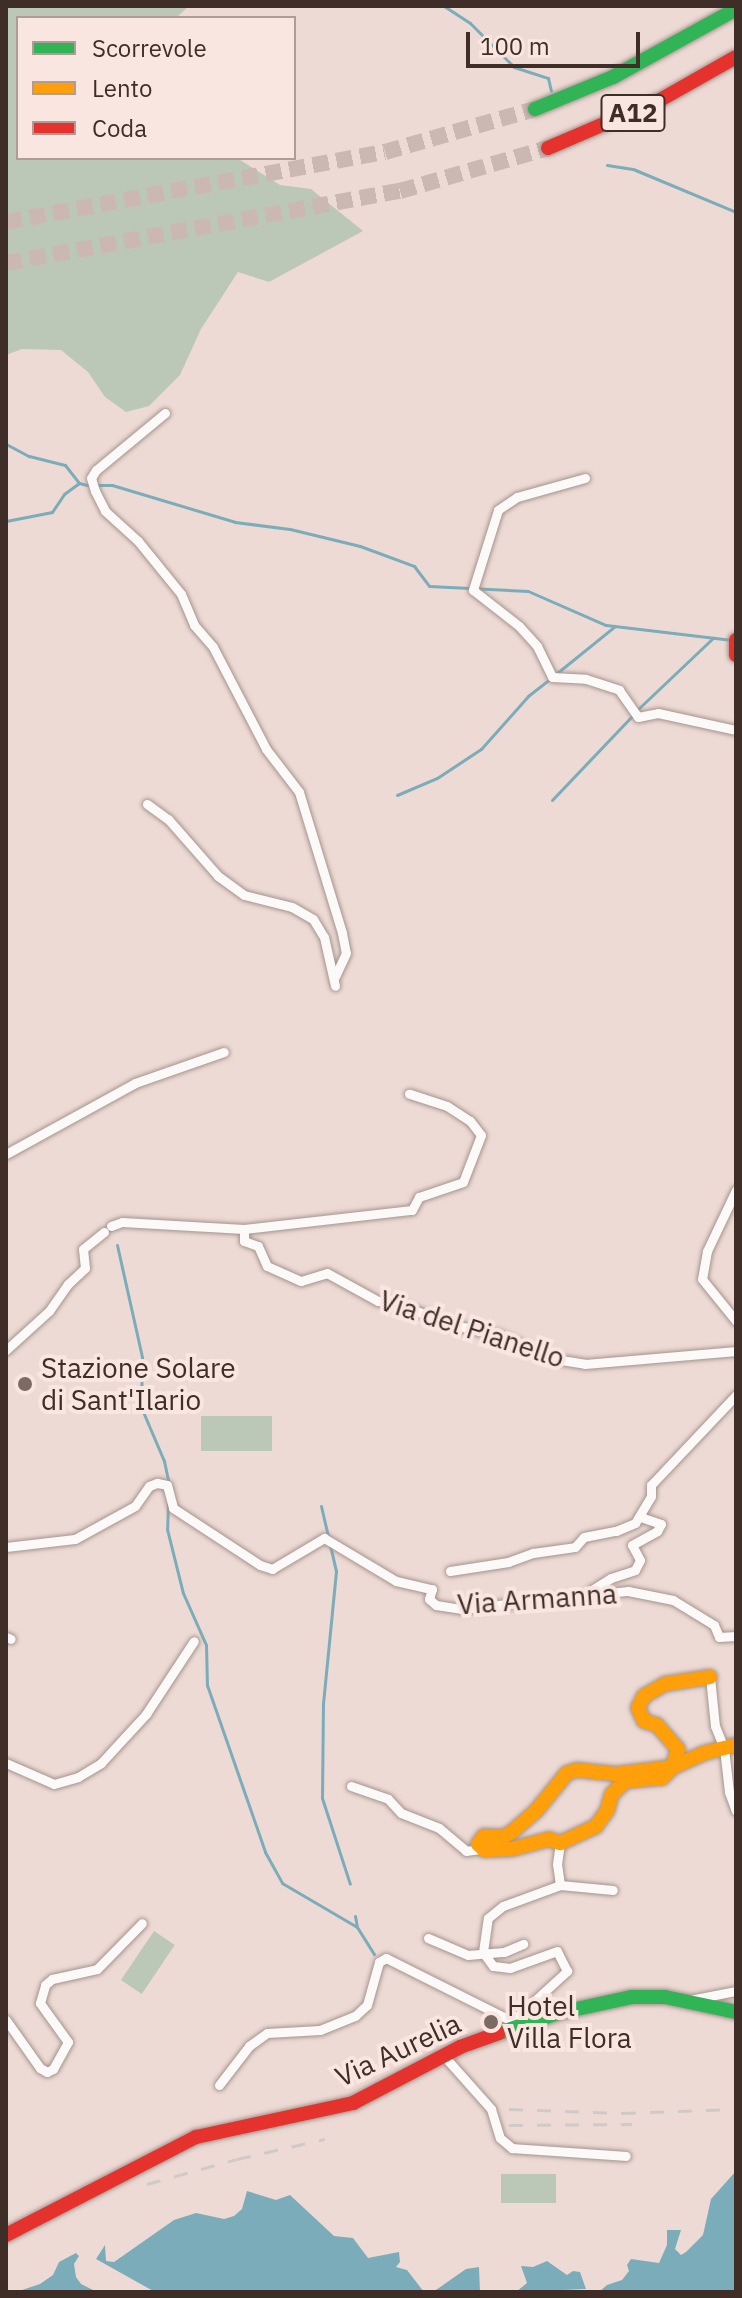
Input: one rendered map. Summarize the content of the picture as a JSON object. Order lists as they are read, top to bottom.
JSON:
{
  "streets": {
    "main road": ["A12", "Via Aurelia"],
    "street": ["Via del Pianello", "Via Armanna"]
  },
  "places": ["Stazione Solare di Sant'Ilario", "Hotel Villa Flora"],
  "legend": ["Scorrevole", "Lento", "Coda"],
  "scale_bar": "100 m"
}
